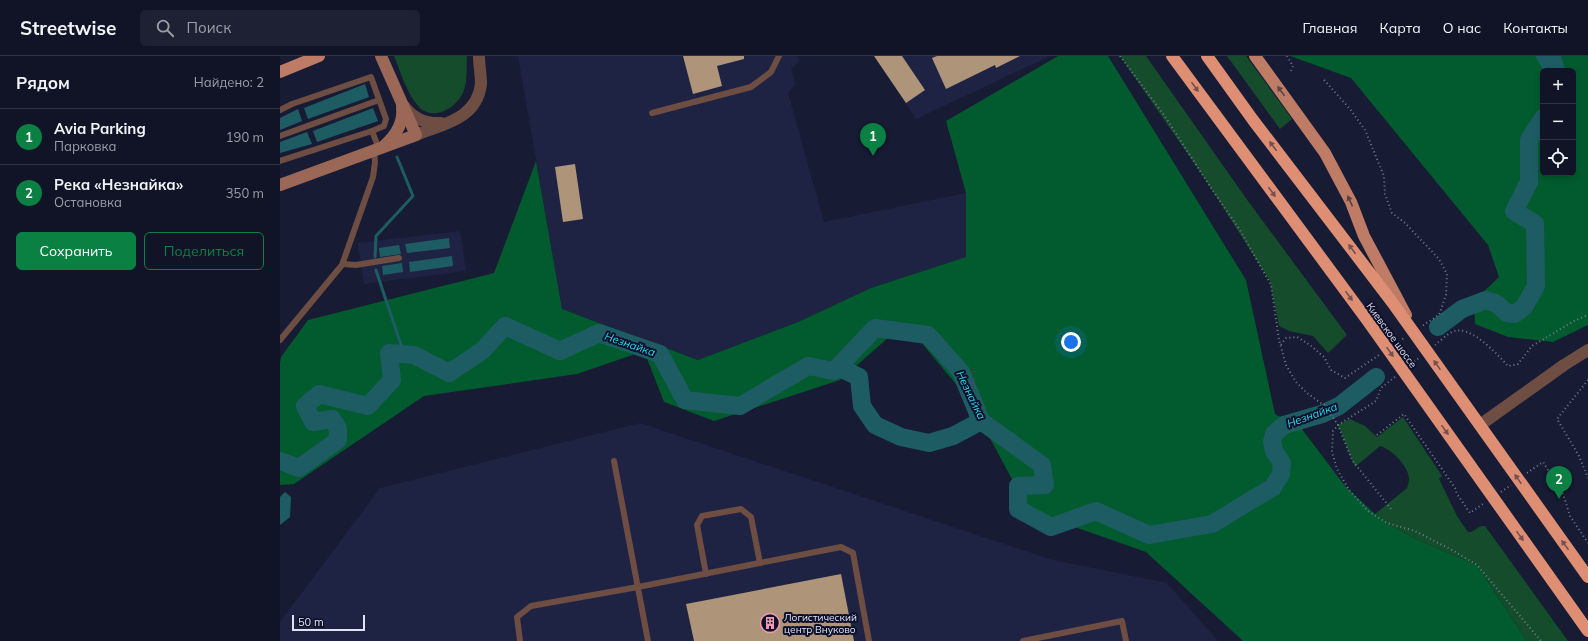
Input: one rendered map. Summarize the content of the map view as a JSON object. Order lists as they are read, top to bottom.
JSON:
{
  "streets": {
    "highway": ["Киевское шоссе"]
  },
  "water": ["Незнайка"],
  "places": {
    "building": ["Логистический центр Внуково"]
  },
  "scale_bar": "50 m",
  "page": {
    "header": "Streetwise",
    "search": "Поиск",
    "nav": [
      "Главная",
      "Карта",
      "О нас",
      "Контакты"
    ],
    "heading": ["Рядом", "Найдено: 2"],
    "map_buttons": ["+", "−"],
    "list": [
      {
        "mark": "1",
        "name": "Avia Parking",
        "note": "Парковка",
        "value": "190 m"
      },
      {
        "mark": "2",
        "name": "Река «Незнайка»",
        "note": "Остановка",
        "value": "350 m"
      }
    ],
    "pins": ["1", "2"],
    "buttons": ["Сохранить", "Поделиться"],
    "scale": "50 m"
  }
}
